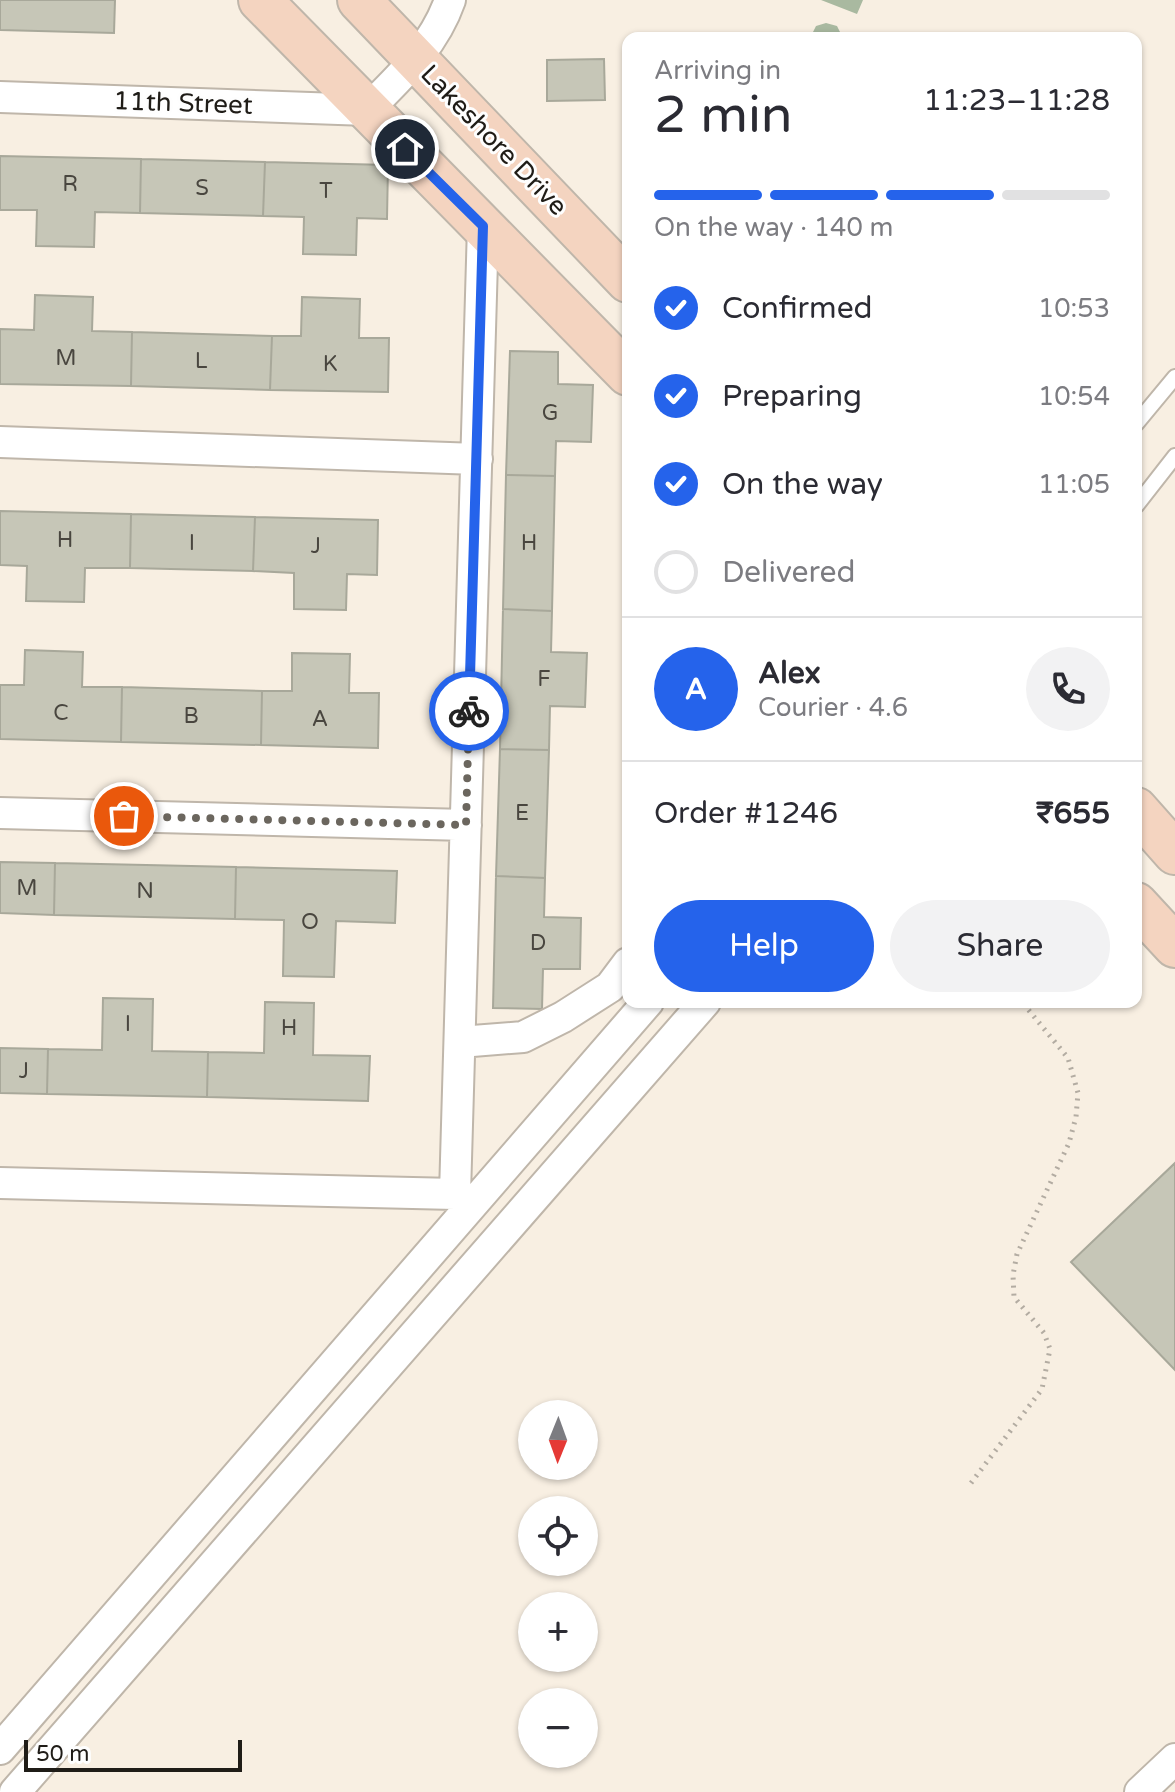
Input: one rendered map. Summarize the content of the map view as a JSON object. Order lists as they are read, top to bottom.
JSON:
{
  "streets": {
    "street": ["11th Street", "Lakeshore Drive"]
  },
  "house_numbers": [
    "R",
    "S",
    "T",
    "M",
    "L",
    "K",
    "G",
    "H",
    "I",
    "H",
    "J",
    "F",
    "C",
    "B",
    "A",
    "E",
    "M",
    "N",
    "O",
    "D",
    "I",
    "H",
    "J"
  ],
  "scale_bar": "50 m",
  "north": "bottom",
  "page": {
    "heading": ["2 min", "Arriving in", "11:23–11:28"],
    "panel": [
      "Alex",
      "Courier · 4.6",
      "Order #1246",
      "₹655"
    ],
    "bar": "On the way · 140 m",
    "list": [
      ["Confirmed", "10:53"],
      ["Preparing", "10:54"],
      ["On the way", "11:05"],
      "Delivered"
    ],
    "round": "A",
    "buttons": ["Help", "Share"],
    "map_buttons": ["+", "−"],
    "scale": "50 m"
  }
}
